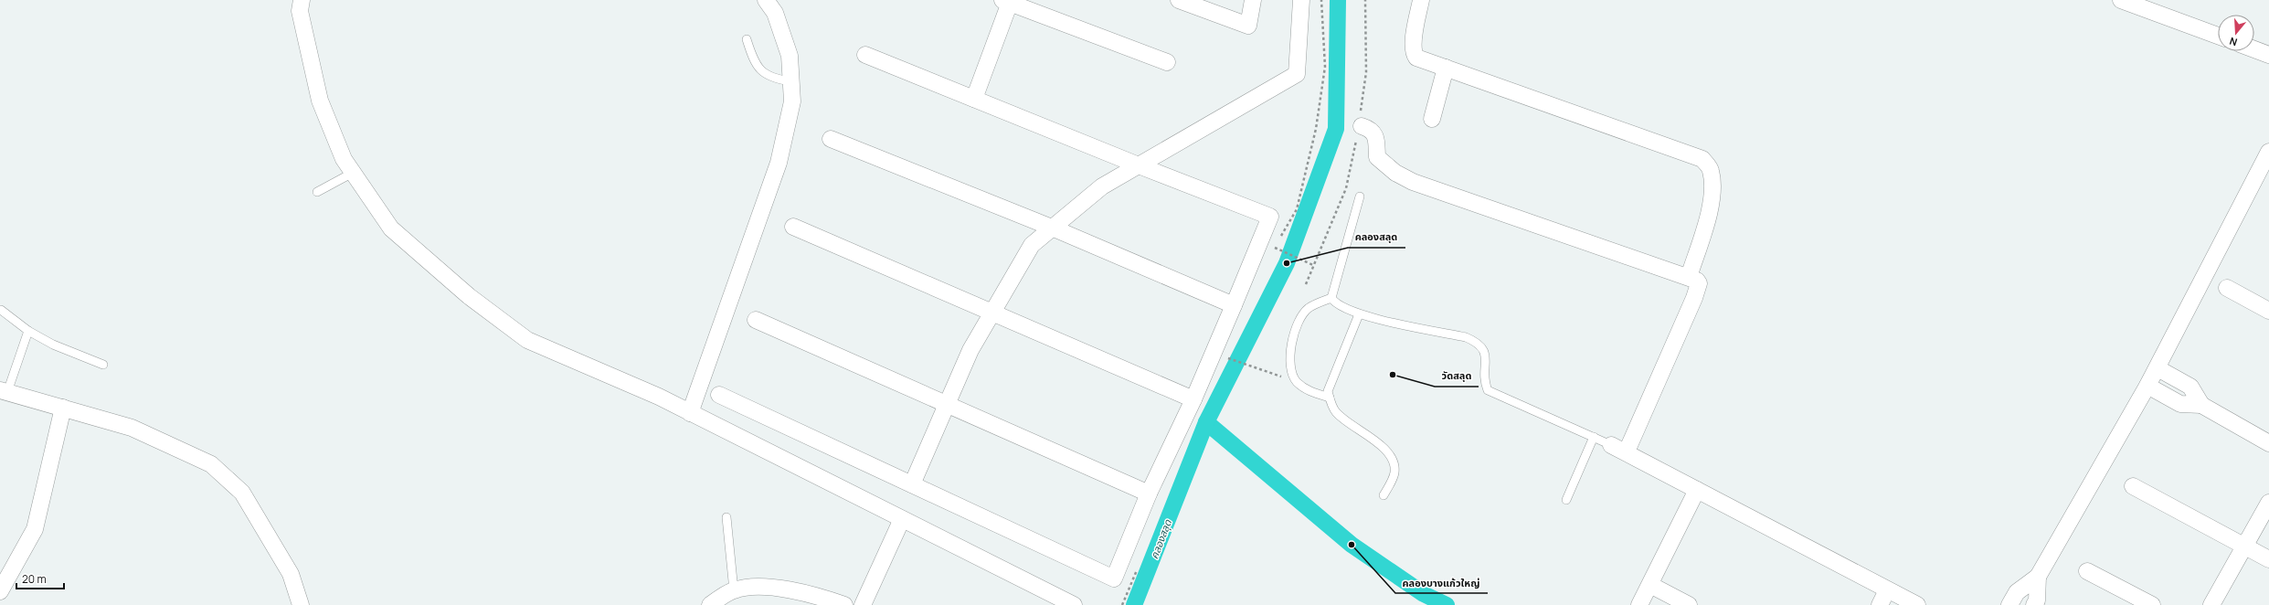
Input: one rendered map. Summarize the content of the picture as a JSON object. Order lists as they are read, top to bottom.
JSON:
{
  "water": ["คลองสลุด"],
  "places": ["คลองสลุด", "วัดสลุด", "คลองบางแก้วใหญ่"],
  "scale_bar": "20 m",
  "north": "bottom"
}
